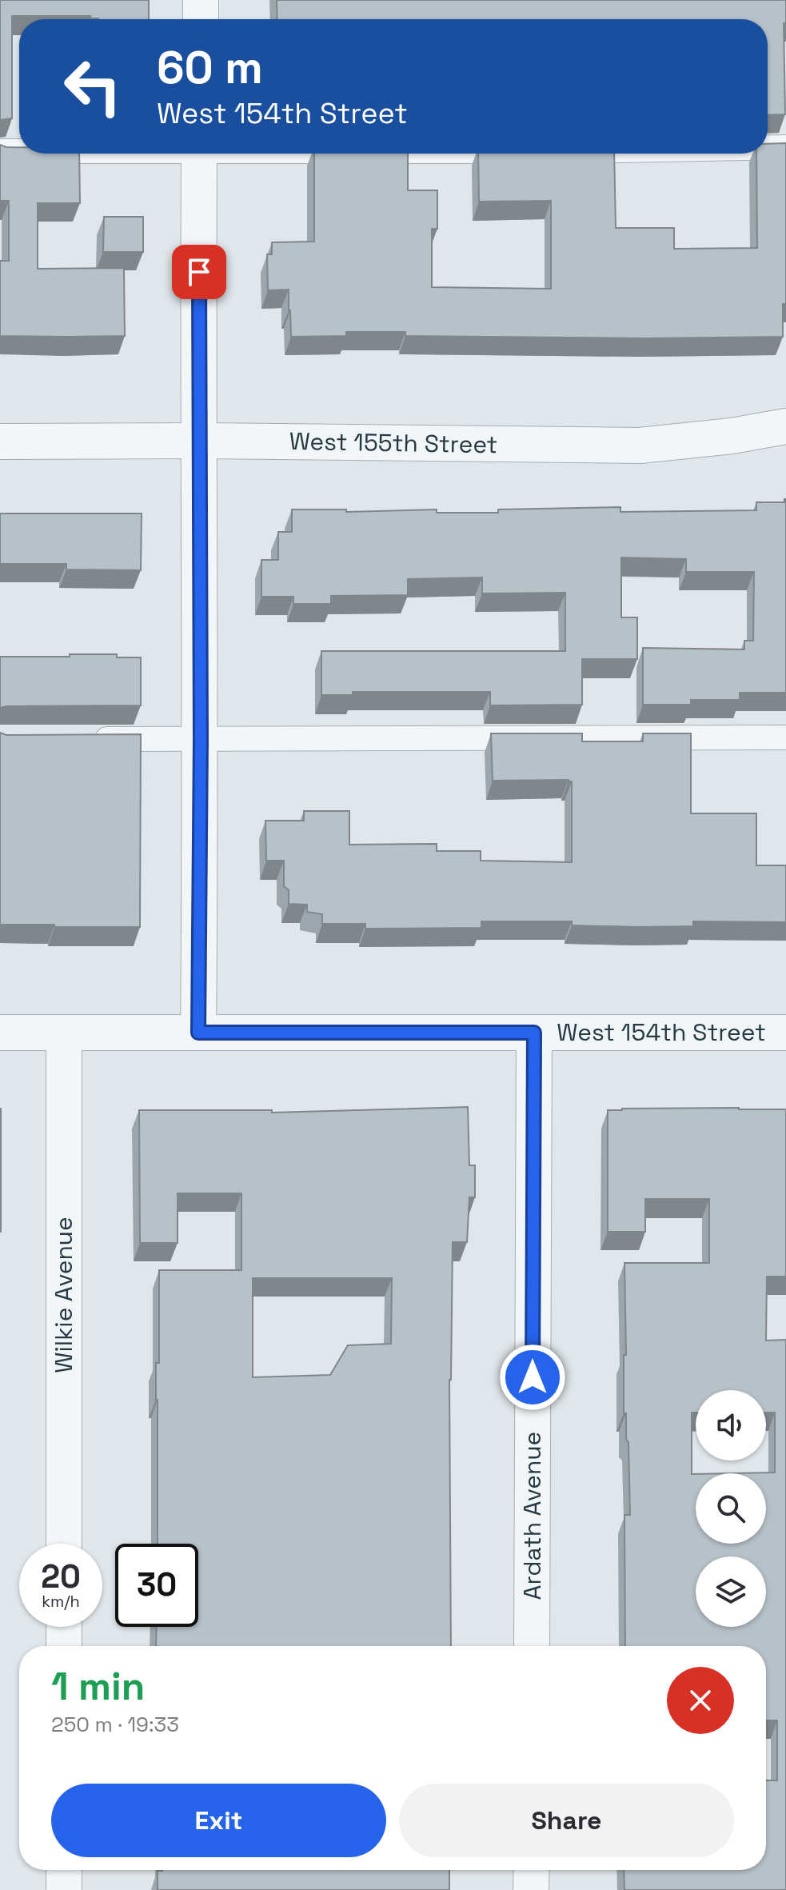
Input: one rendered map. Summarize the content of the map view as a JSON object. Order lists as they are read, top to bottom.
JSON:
{
  "streets": {
    "street": [
      "West 155th Street",
      "West 154th Street",
      "Wilkie Avenue",
      "Ardath Avenue"
    ]
  },
  "crossings": [
    ["West 154th Street", "Wilkie Avenue"],
    ["West 154th Street", "Ardath Avenue"]
  ],
  "page": {
    "turn": ["60 m", "West 154th Street"],
    "speed": "20 km/h",
    "limit": "30",
    "heading": ["1 min", "250 m · 19:33"],
    "buttons": ["Exit", "Share"]
  }
}
